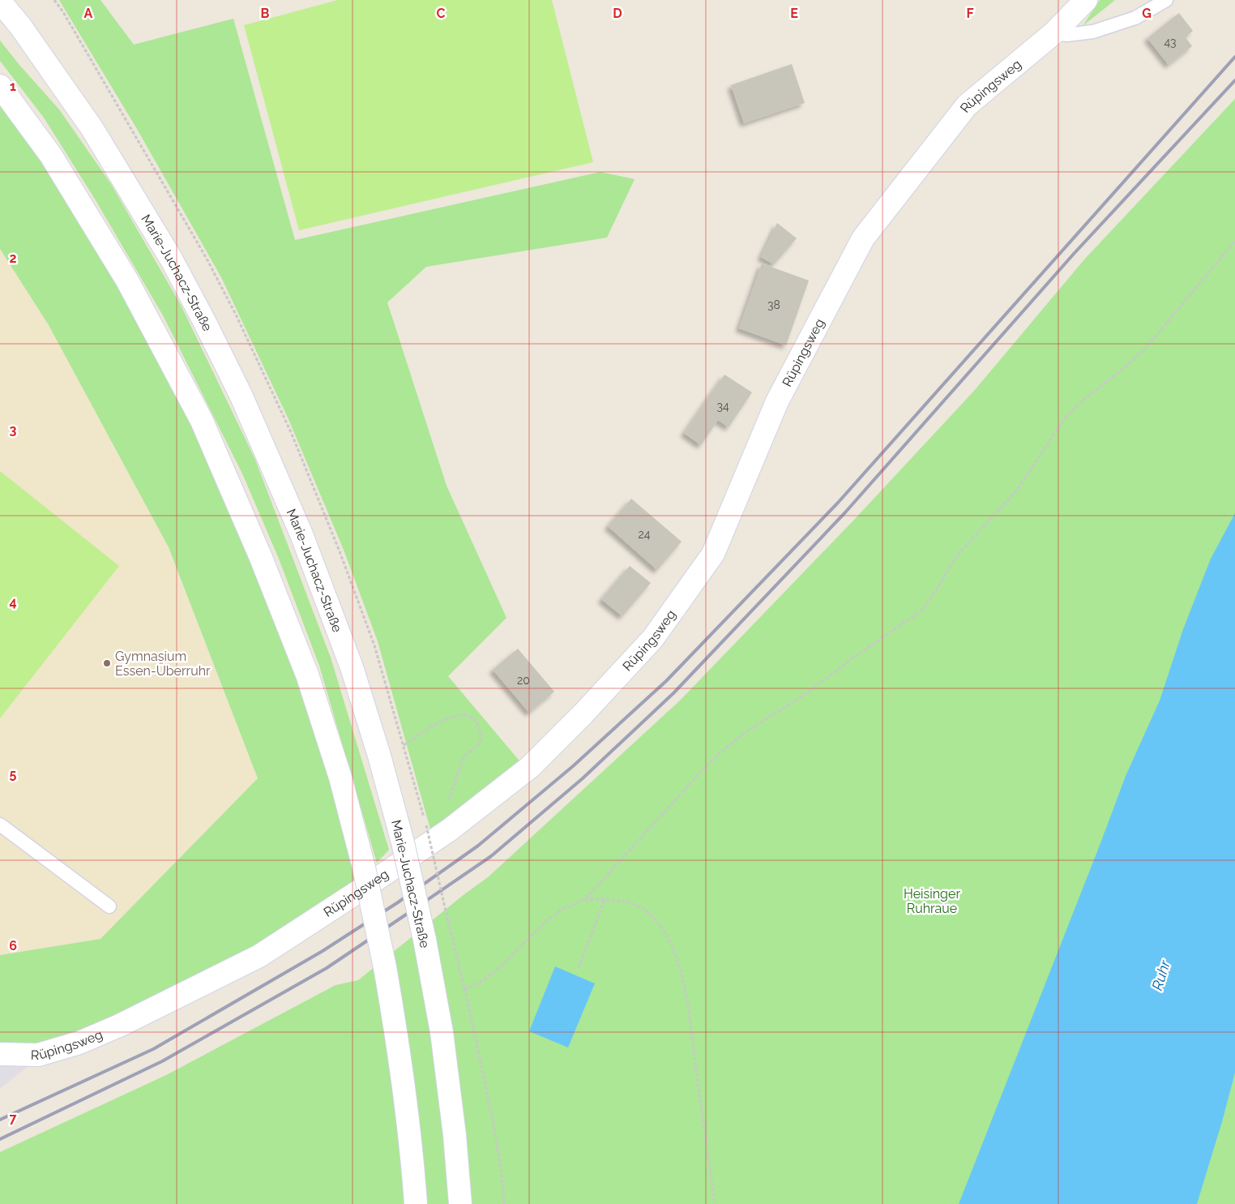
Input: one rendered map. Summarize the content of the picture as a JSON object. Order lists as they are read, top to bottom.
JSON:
{
  "streets": {
    "main road": ["Rüpingsweg", "Marie-Juchacz-Straße"]
  },
  "water": ["Ruhr"],
  "parks": ["Heisinger Ruhraue"],
  "places": ["Gymnasium Essen-Überruhr"],
  "house_numbers": [
    "43",
    "38",
    "34",
    "24",
    "20"
  ],
  "grid": {
    "columns": [
      "A",
      "B",
      "C",
      "D",
      "E",
      "F",
      "G"
    ],
    "rows": [
      "1",
      "2",
      "3",
      "4",
      "5",
      "6",
      "7"
    ]
  }
}
